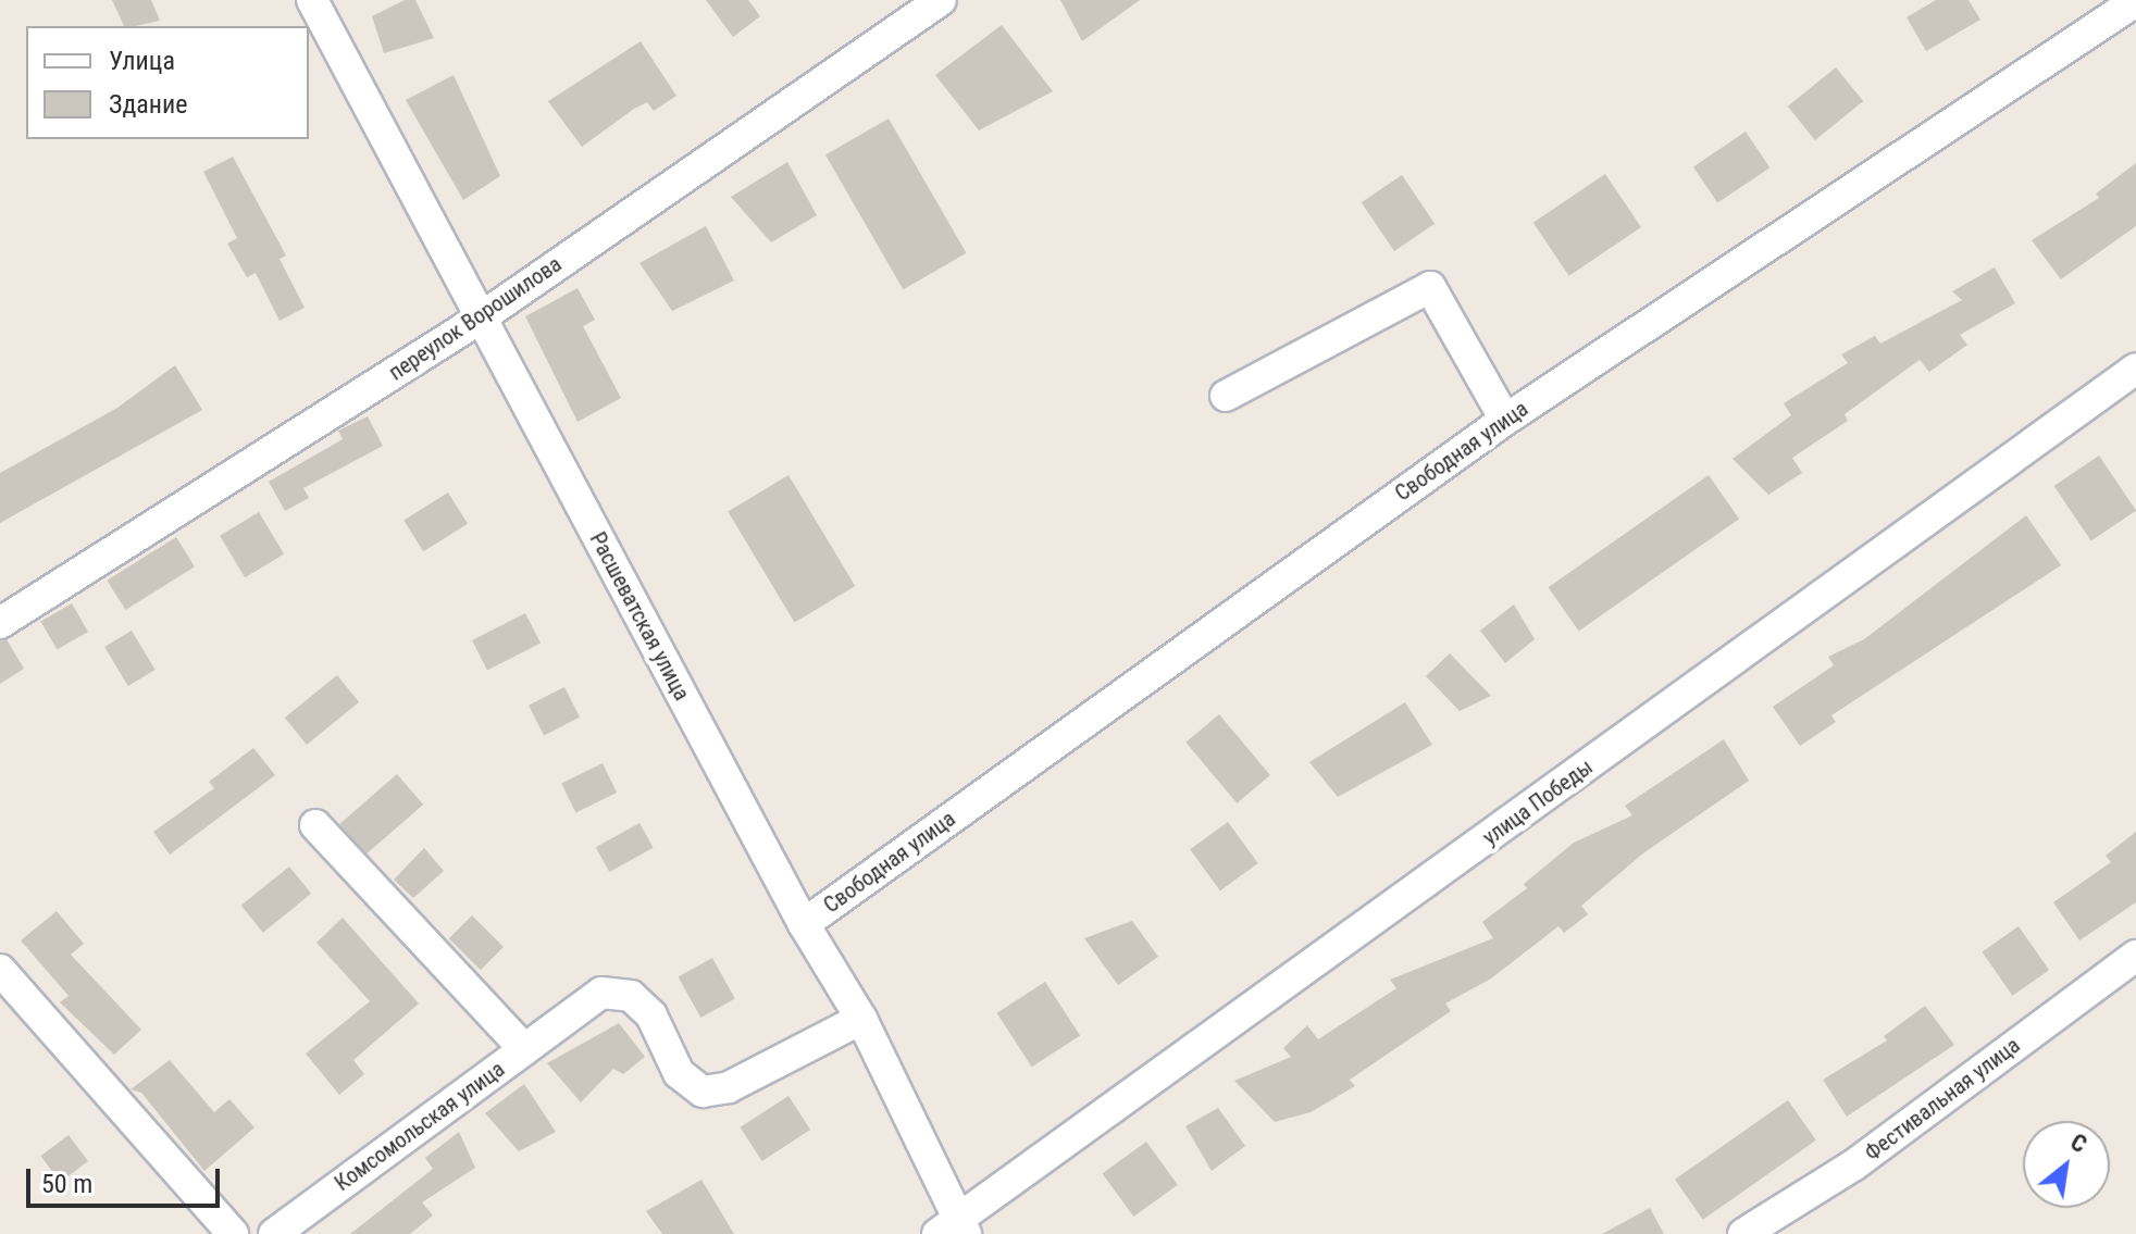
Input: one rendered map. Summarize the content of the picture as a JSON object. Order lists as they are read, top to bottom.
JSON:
{
  "streets": {
    "street": [
      "переулок Ворошилова",
      "Свободная улица",
      "Расшеватская улица",
      "улица Победы",
      "Фестивальная улица",
      "Комсомольская улица"
    ]
  },
  "crossings": [
    ["переулок Ворошилова", "Расшеватская улица"],
    ["Свободная улица", "Расшеватская улица"],
    ["Расшеватская улица", "улица Победы"],
    ["Расшеватская улица", "Комсомольская улица"]
  ],
  "legend": ["Улица", "Здание"],
  "scale_bar": "50 m",
  "north": "top right"
}
